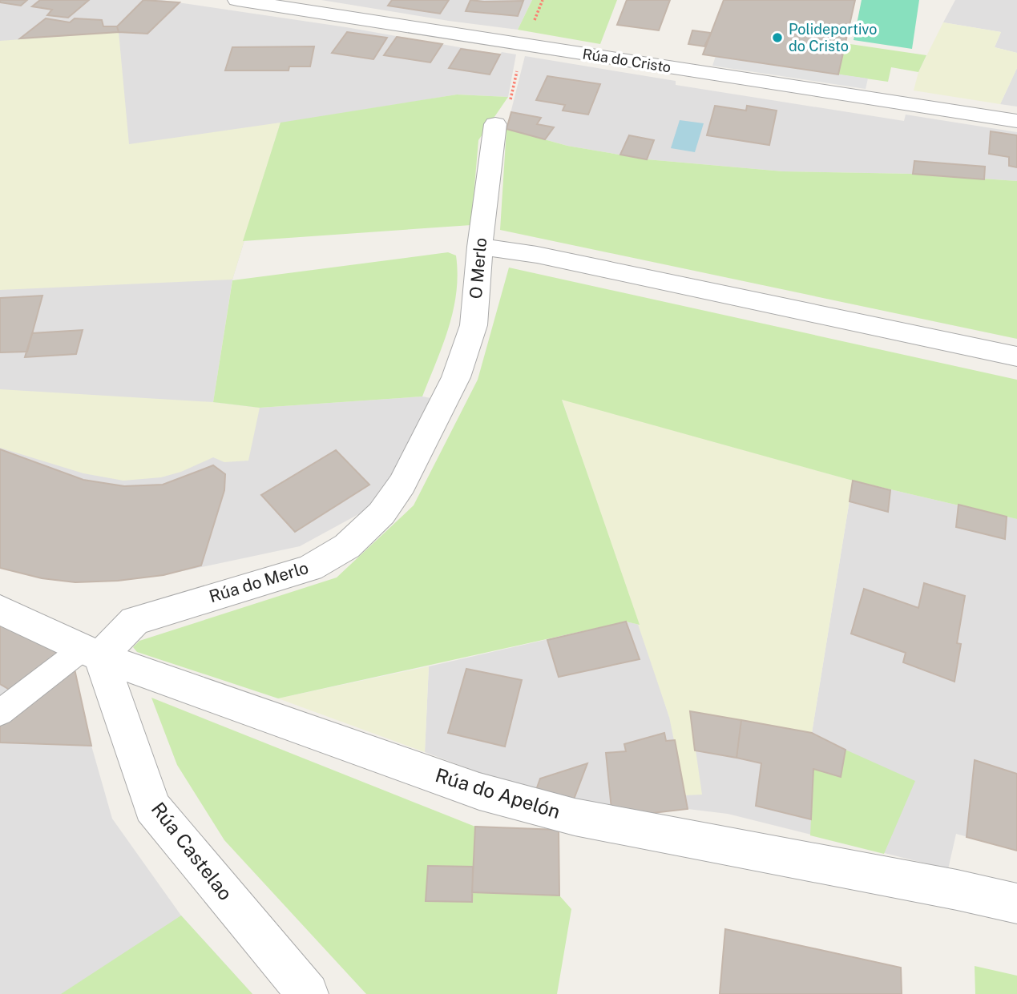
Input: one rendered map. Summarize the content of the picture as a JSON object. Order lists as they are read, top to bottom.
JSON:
{
  "streets": {
    "street": [
      "Rúa do Cristo",
      "O Merlo",
      "Rúa do Merlo",
      "Rúa do Apelón",
      "Rúa Castelao"
    ]
  },
  "crossings": [
    ["O Merlo", "Rúa do Merlo"],
    ["Rúa do Merlo", "Rúa do Apelón"],
    ["Rúa do Merlo", "Rúa Castelao"],
    ["Rúa do Apelón", "Rúa Castelao"]
  ],
  "places": ["Polideportivo do Cristo"]
}
